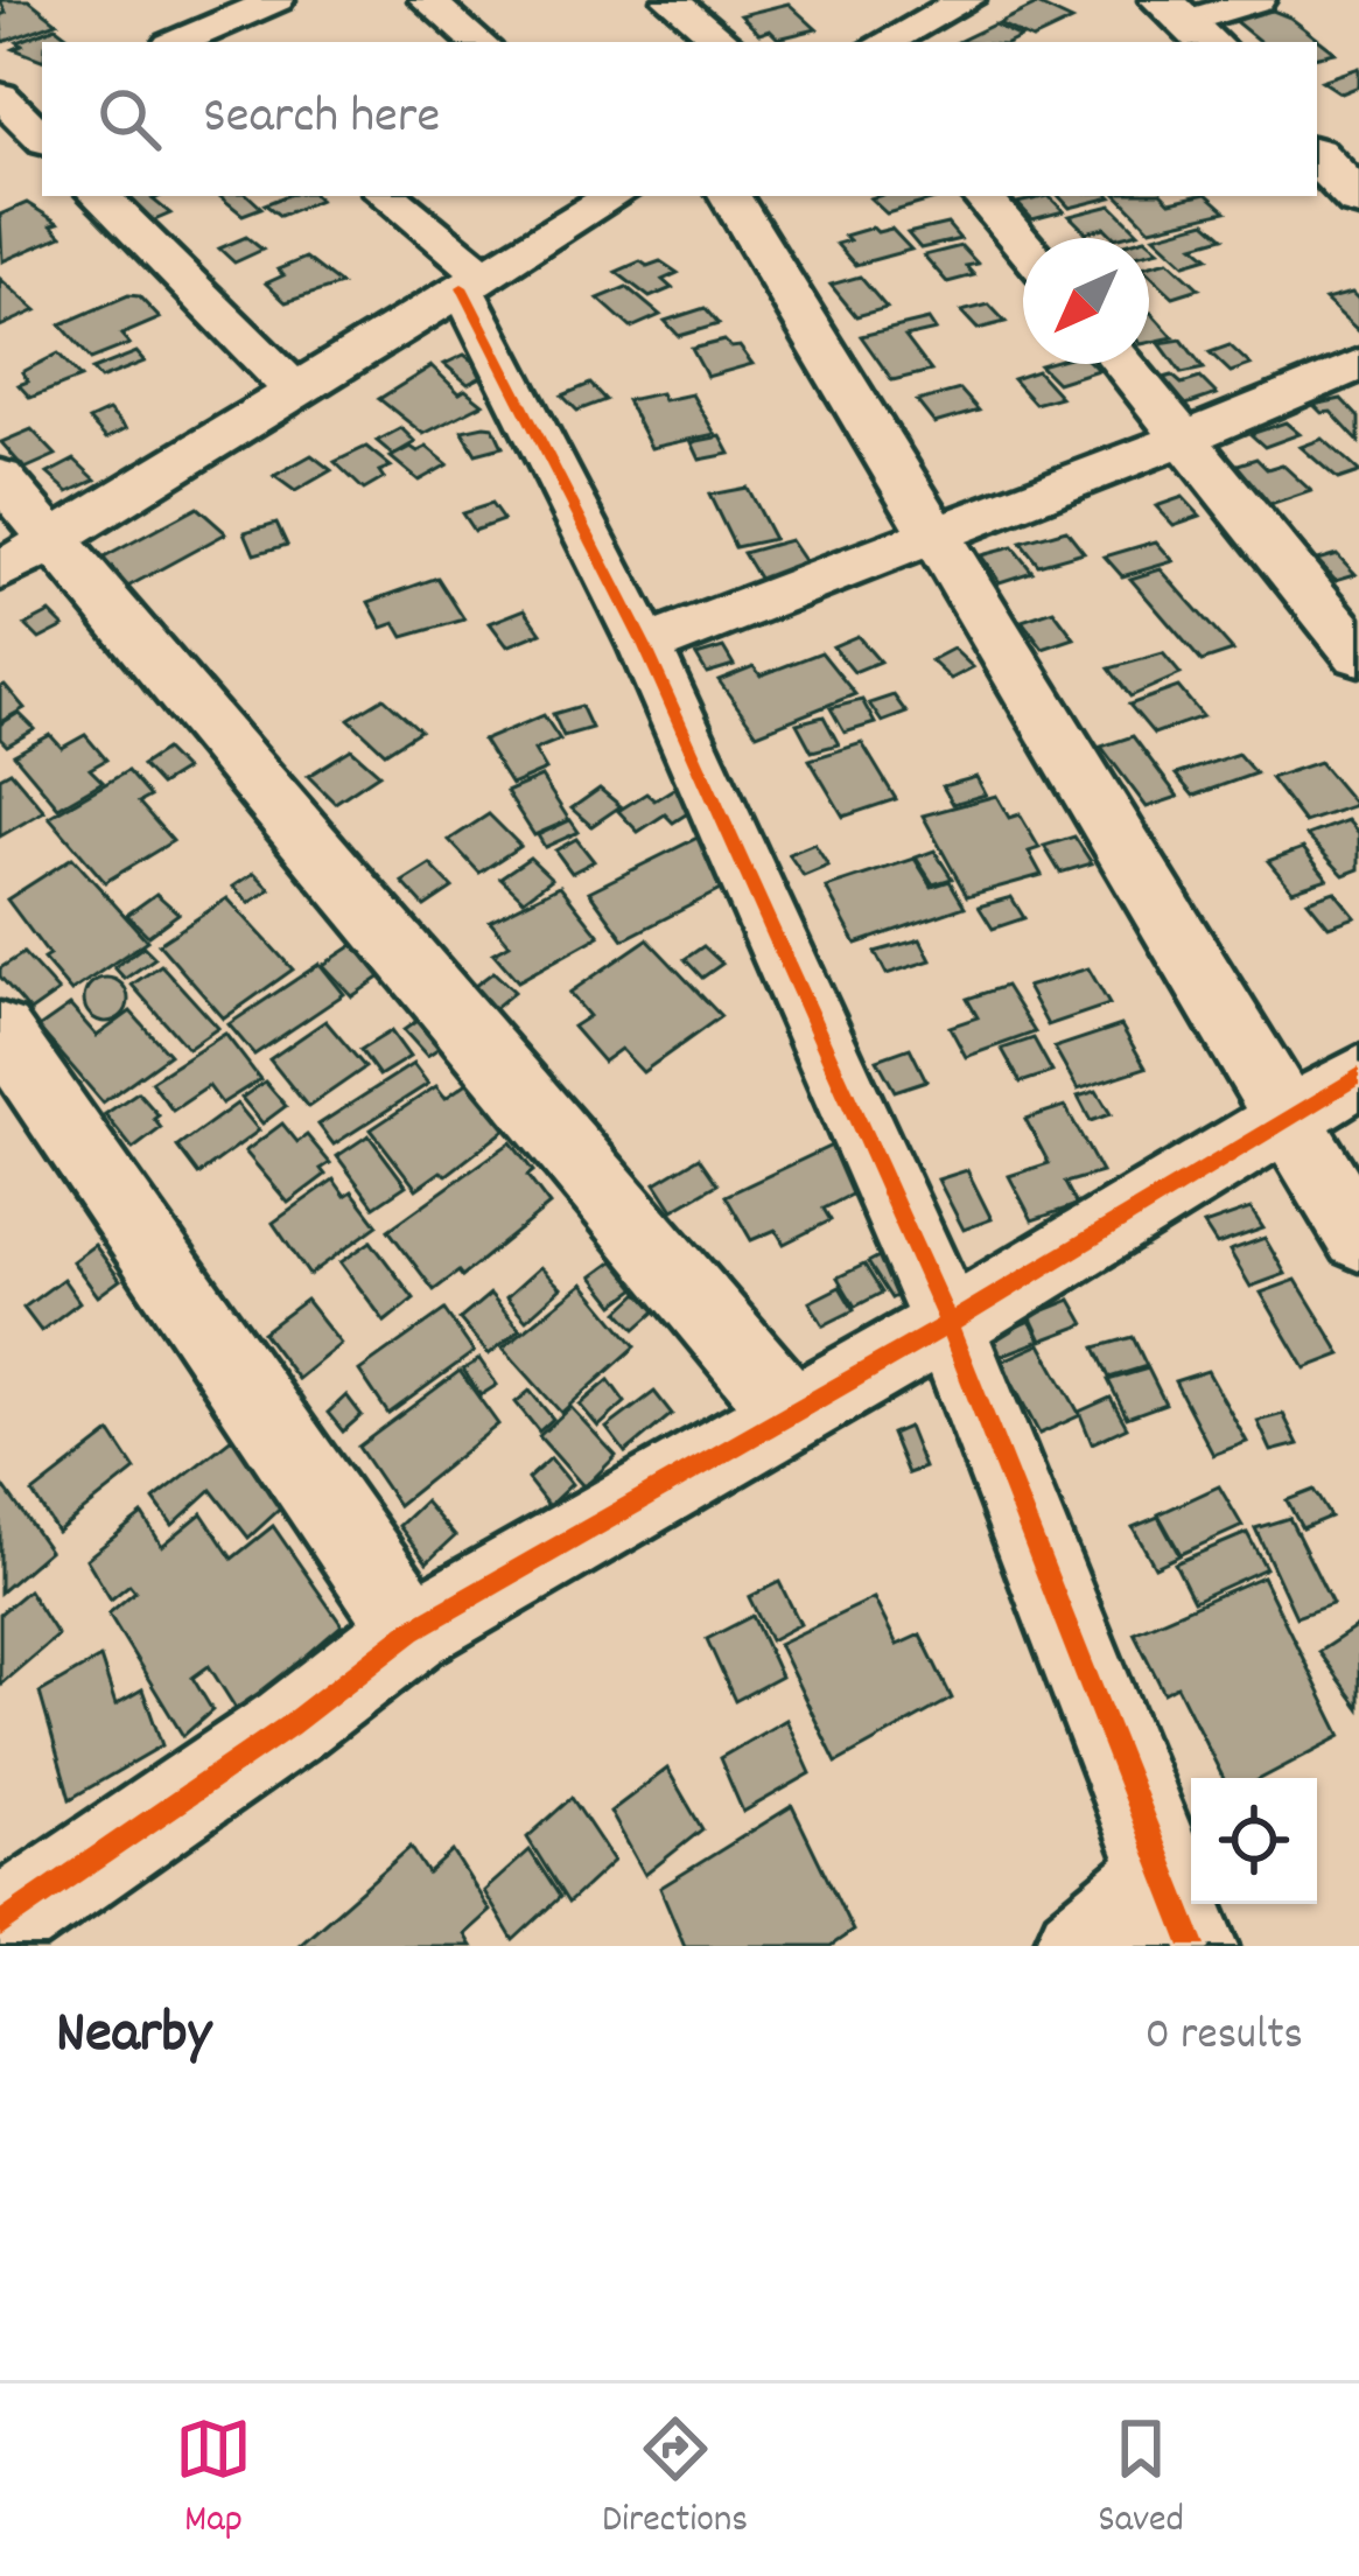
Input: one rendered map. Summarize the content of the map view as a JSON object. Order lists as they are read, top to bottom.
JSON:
{
  "north": "bottom left",
  "page": {
    "search": "Search here",
    "heading": ["Nearby", "0 results"],
    "nav": ["Map", "Directions", "Saved"]
  }
}
